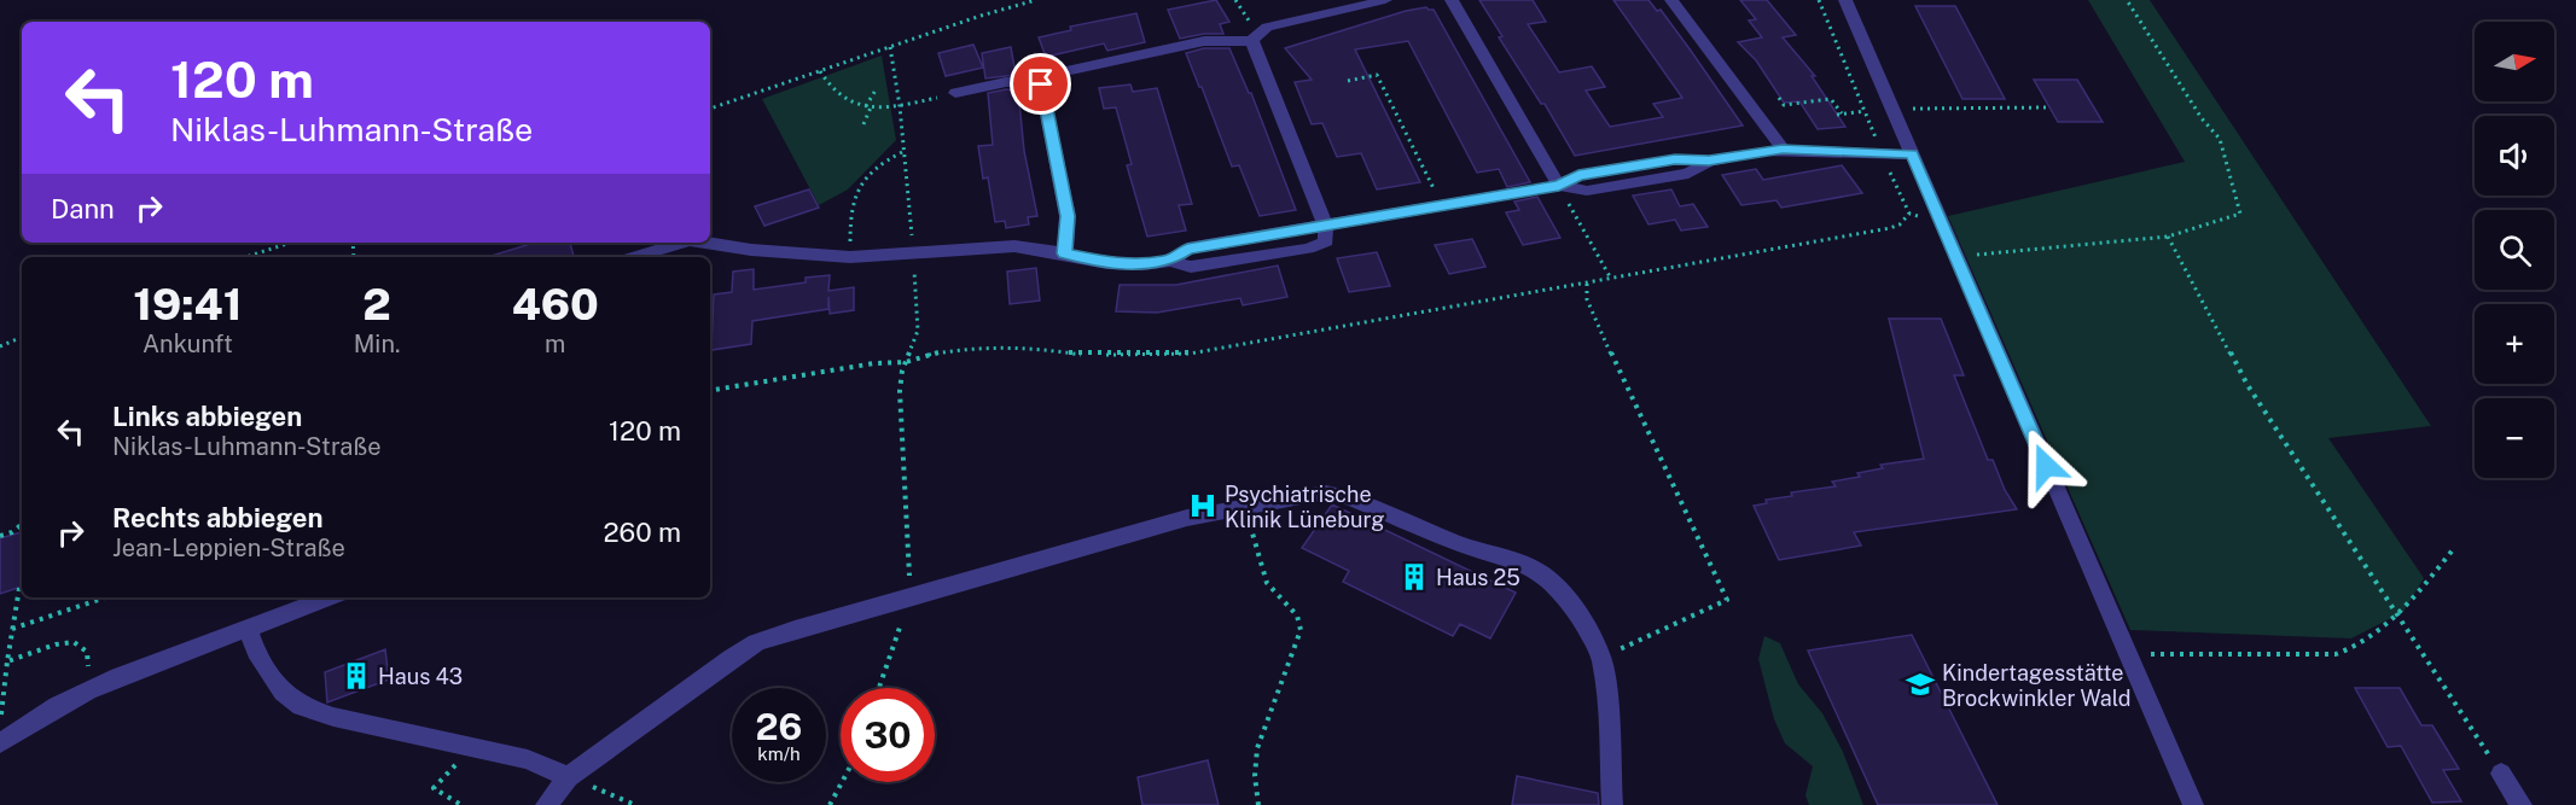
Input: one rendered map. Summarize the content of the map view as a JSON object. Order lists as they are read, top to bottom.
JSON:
{
  "places": {
    "hospital": ["Psychiatrische Klinik Lüneburg"],
    "building": ["Haus 25", "Haus 43"],
    "school or university": ["Kindertagesstätte Brockwinkler Wald"]
  },
  "north": "right",
  "page": {
    "map_buttons": ["+", "−"],
    "turn": ["120 m", "Niklas-Luhmann-Straße"],
    "then": "Dann",
    "eta": [
      "19:41",
      "Ankunft",
      "2",
      "Min.",
      "460",
      "m"
    ],
    "list": [
      {
        "name": "Links abbiegen",
        "note": "Niklas-Luhmann-Straße",
        "value": "120 m"
      },
      {
        "name": "Rechts abbiegen",
        "note": "Jean-Leppien-Straße",
        "value": "260 m"
      }
    ],
    "speed": "26 km/h",
    "limit": "30"
  }
}
